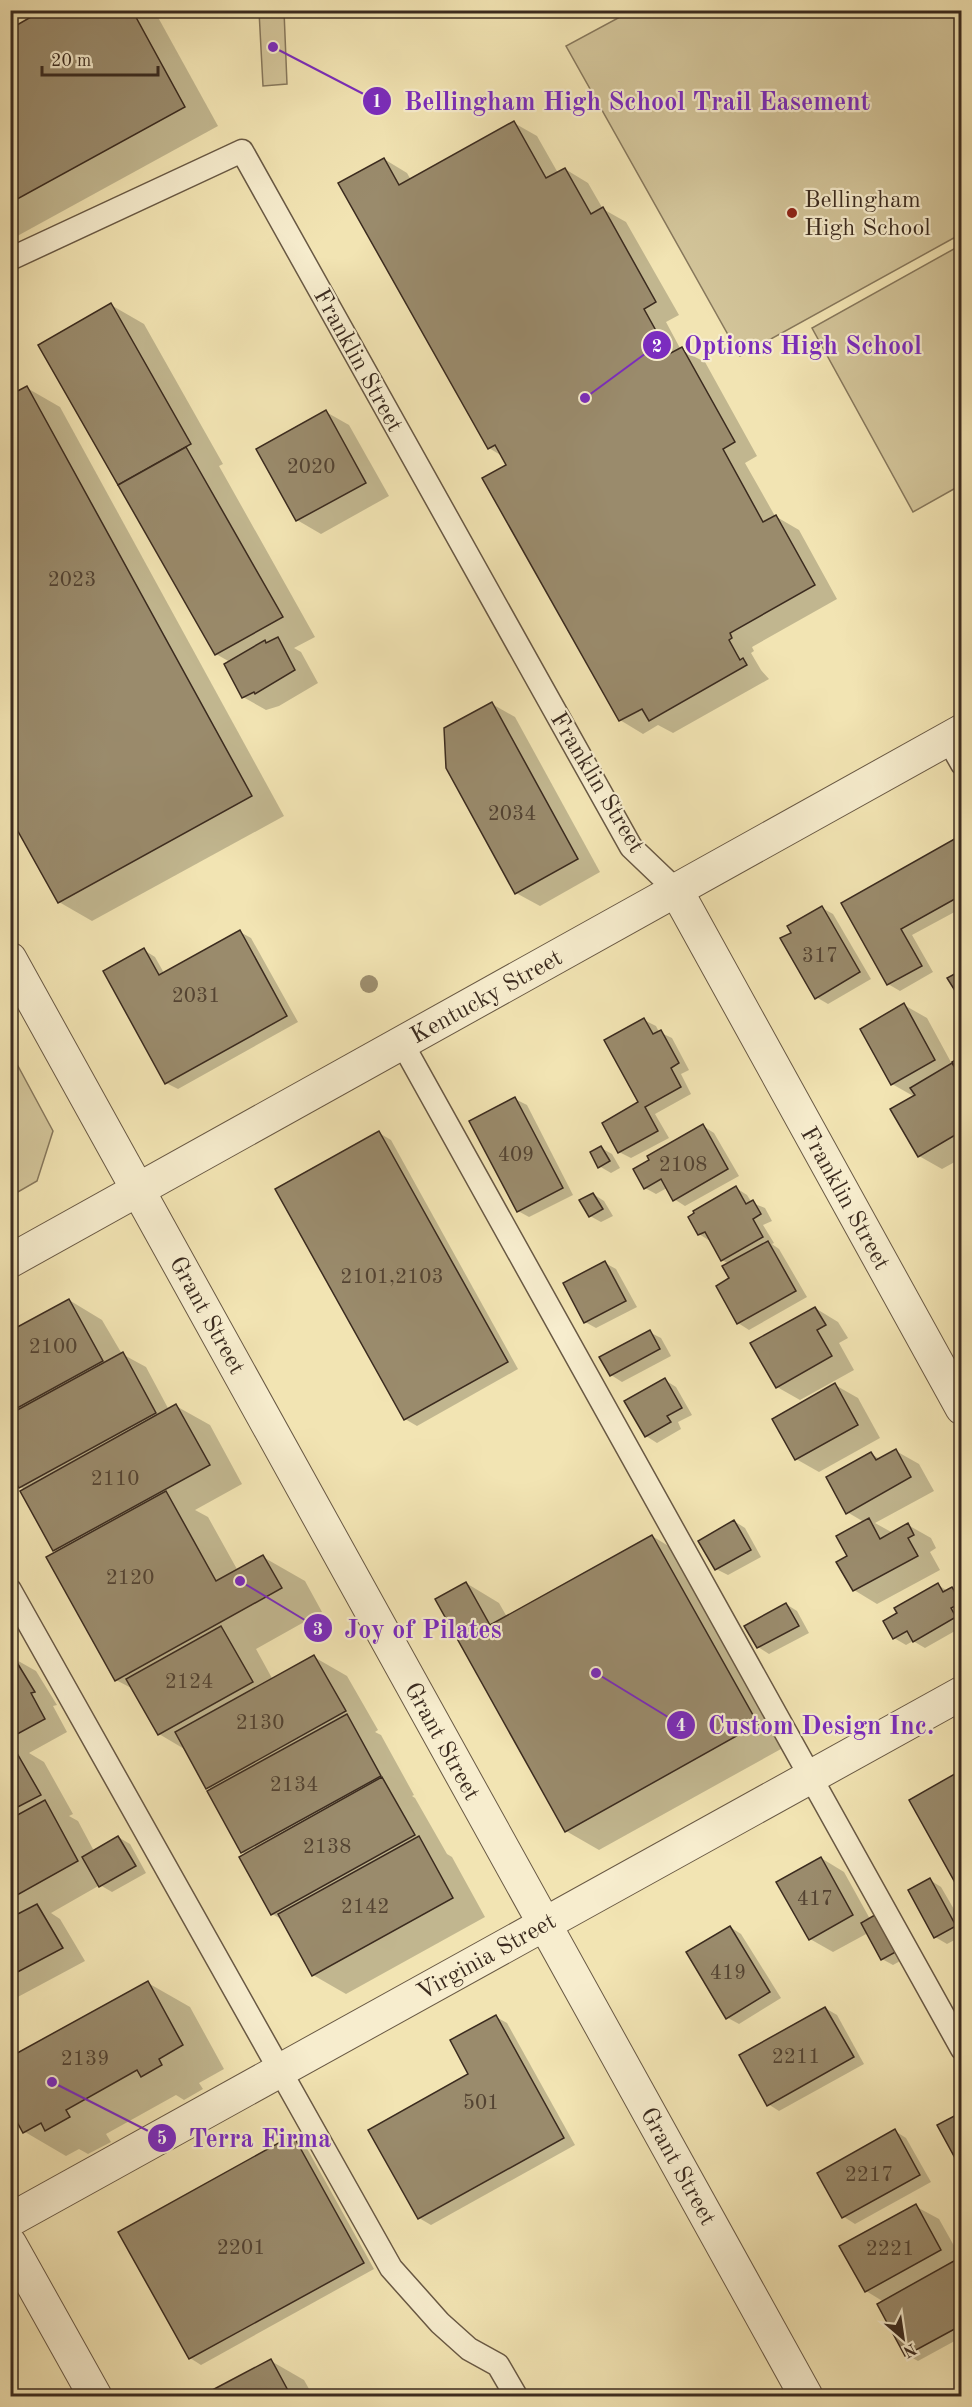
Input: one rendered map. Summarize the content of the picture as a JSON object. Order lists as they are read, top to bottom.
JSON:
{
  "streets": {
    "street": [
      "Franklin Street",
      "Kentucky Street",
      "Grant Street",
      "Virginia Street"
    ]
  },
  "crossings": [
    ["Franklin Street", "Kentucky Street"],
    ["Kentucky Street", "Grant Street"],
    ["Grant Street", "Virginia Street"]
  ],
  "places": [
    "Bellingham High School Trail Easement",
    "Bellingham High School",
    "Options High School",
    "Joy of Pilates",
    "Custom Design Inc.",
    "Terra Firma"
  ],
  "house_numbers": [
    "2020",
    "2023",
    "2034",
    "317",
    "2031",
    "409",
    "2108",
    "2101,2103",
    "2100",
    "2110",
    "2120",
    "2124",
    "2130",
    "2134",
    "2138",
    "417",
    "2142",
    "419",
    "2211",
    "2139",
    "501",
    "2217",
    "2201",
    "2221"
  ],
  "scale_bar": "20 m",
  "north": "bottom right"
}
